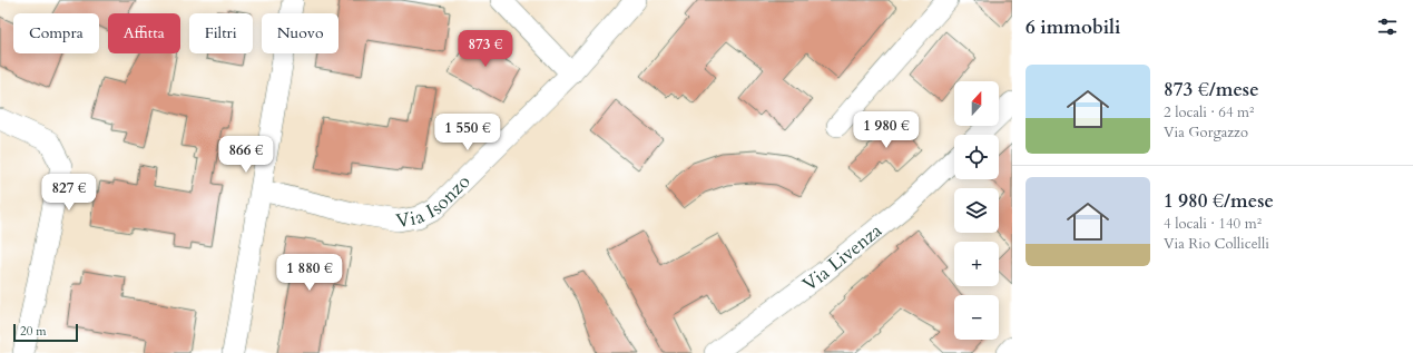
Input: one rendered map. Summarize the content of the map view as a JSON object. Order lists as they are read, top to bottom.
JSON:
{
  "streets": {
    "street": ["Via Isonzo", "Via Livenza"]
  },
  "scale_bar": "20 m",
  "north": "top",
  "page": {
    "heading": "6 immobili",
    "chip": [
      "Compra",
      "Affitta",
      "Filtri",
      "Nuovo"
    ],
    "price": [
      "873 €",
      "1 980 €",
      "1 550 €",
      "866 €",
      "827 €",
      "1 880 €"
    ],
    "list": [
      {
        "name": "873 €/mese",
        "note": "2 locali · 64 m² · Via Gorgazzo"
      },
      {
        "name": "1 980 €/mese",
        "note": "4 locali · 140 m² · Via Rio Collicelli"
      }
    ],
    "map_buttons": ["+", "−"],
    "scale": "20 m"
  }
}
